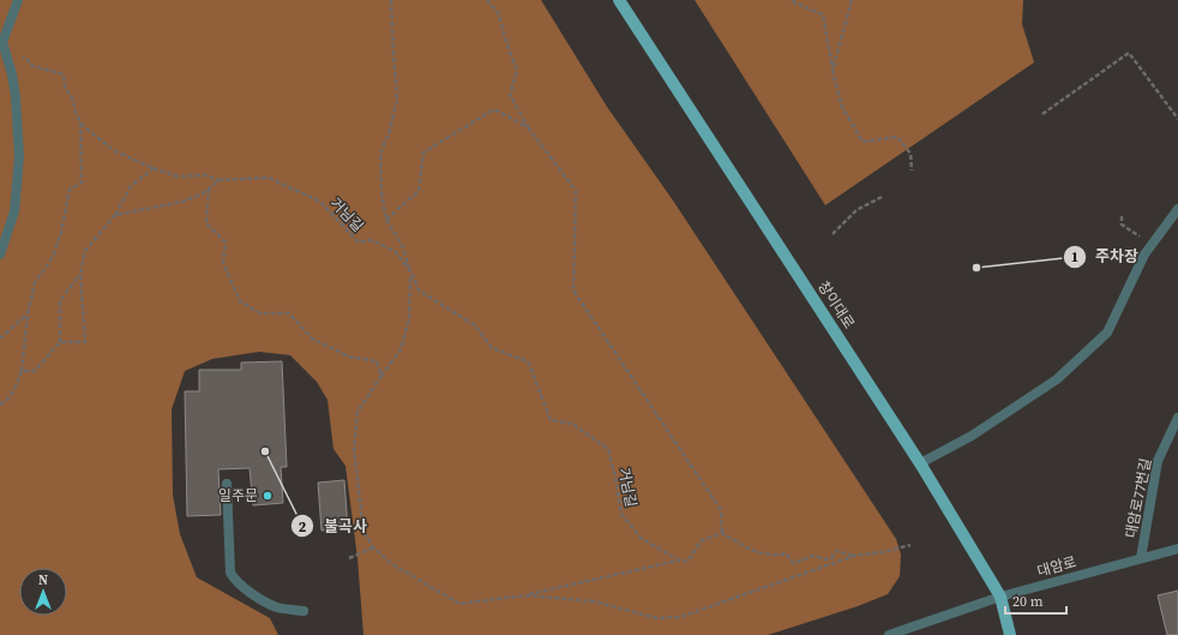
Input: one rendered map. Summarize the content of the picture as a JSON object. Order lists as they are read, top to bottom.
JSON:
{
  "streets": {
    "main road": ["창이대로"],
    "street": ["대암로77번길", "대암로"],
    "path": ["거님길"]
  },
  "crossings": [
    ["창이대로", "대암로"],
    ["대암로77번길", "대암로"]
  ],
  "places": ["주차장", "불곡사", "일주문"],
  "scale_bar": "20 m",
  "north": "top"
}
